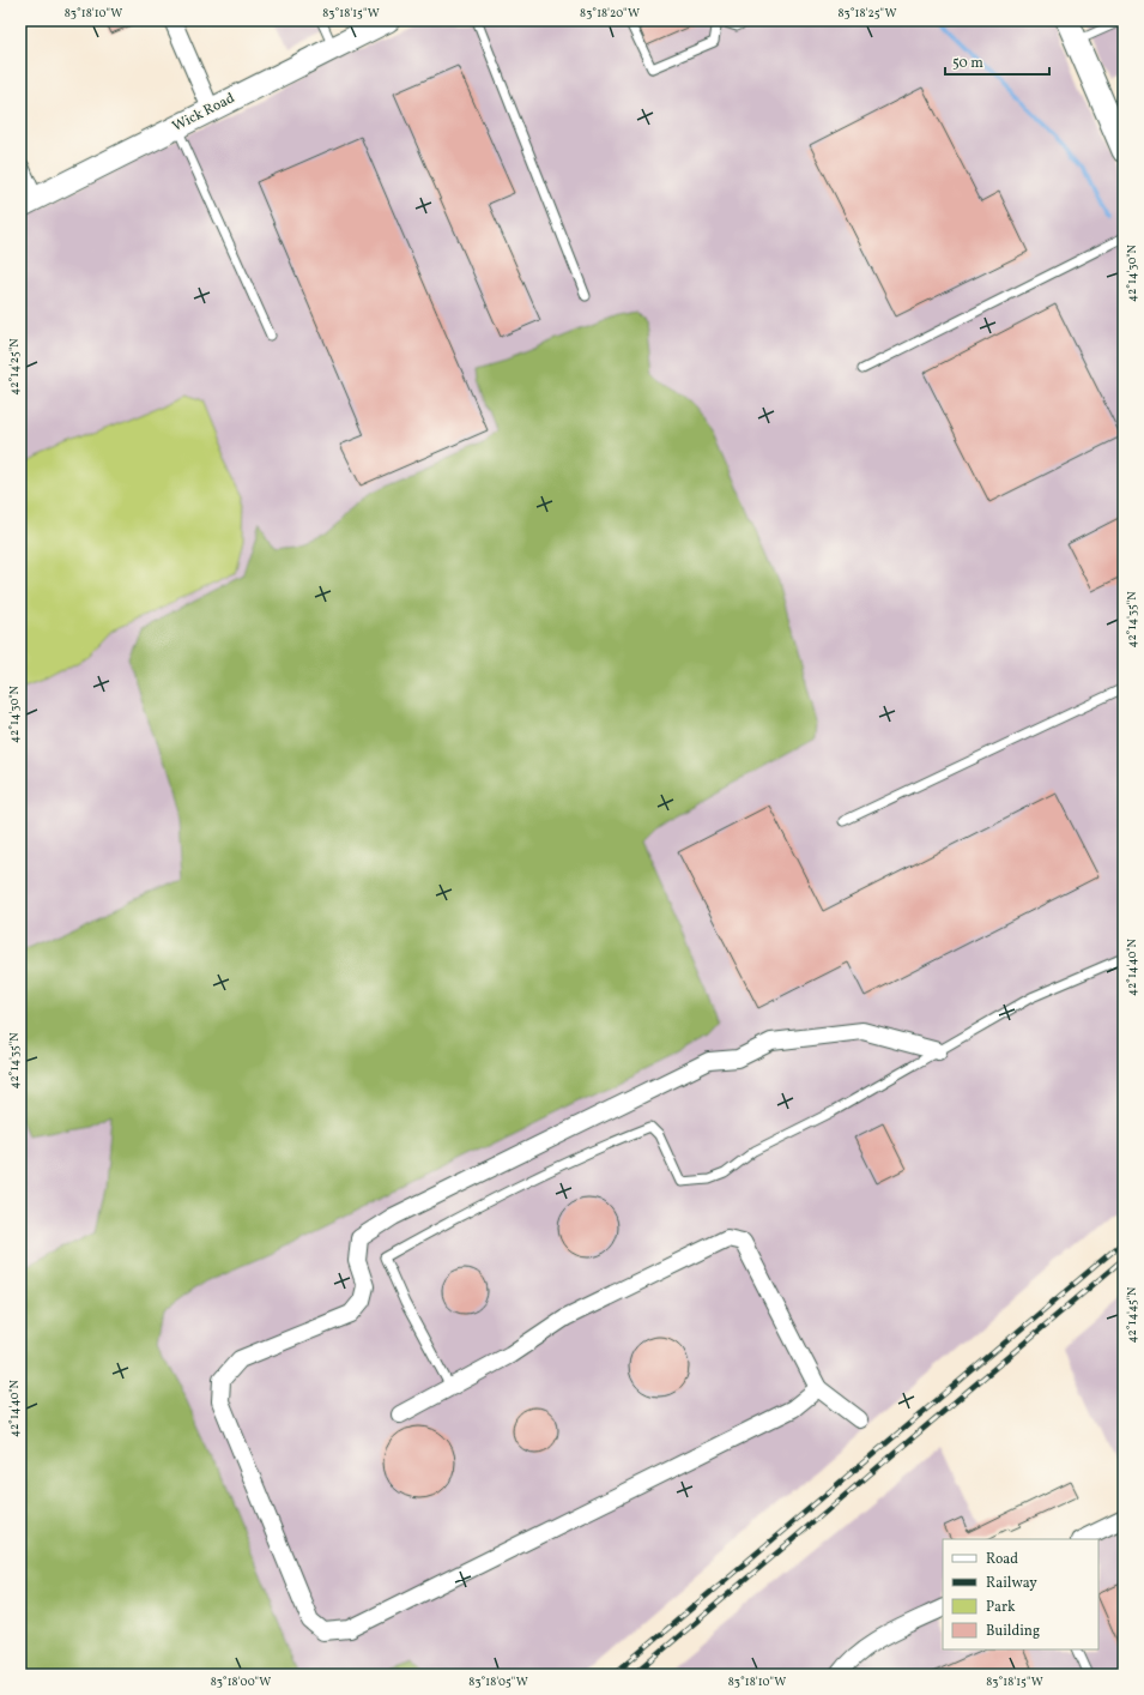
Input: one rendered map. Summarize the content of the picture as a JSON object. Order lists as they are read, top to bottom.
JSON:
{
  "streets": {
    "street": ["Wick Road"]
  },
  "legend": [
    "Road",
    "Railway",
    "Park",
    "Building"
  ],
  "scale_bar": "50 m",
  "coordinates": [
    "83°18'10\"W",
    "83°18'15\"W",
    "83°18'20\"W",
    "83°18'25\"W",
    "42°14'30\"N",
    "42°14'25\"N",
    "42°14'35\"N",
    "42°14'40\"N",
    "42°14'45\"N",
    "83°18'00\"W",
    "83°18'05\"W"
  ]
}
